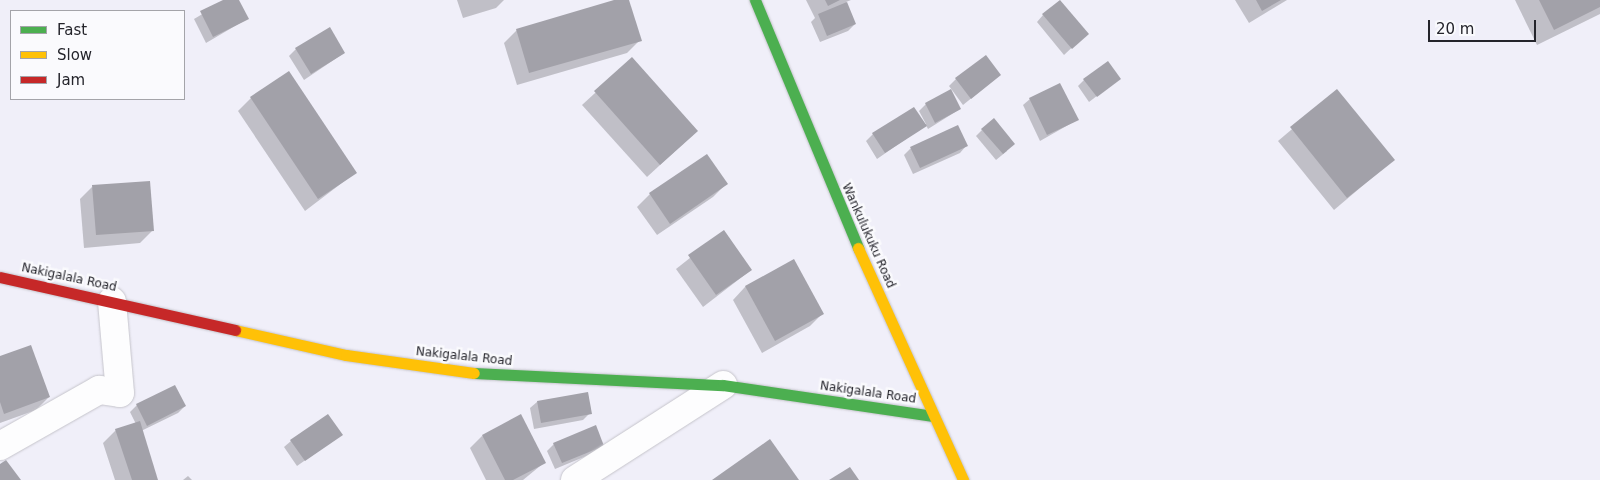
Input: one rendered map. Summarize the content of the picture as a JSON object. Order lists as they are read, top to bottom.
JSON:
{
  "streets": {
    "street": ["Wankulukuku Road", "Nakigalala Road"]
  },
  "crossings": [
    ["Wankulukuku Road", "Nakigalala Road"]
  ],
  "legend": ["Fast", "Slow", "Jam"],
  "scale_bar": "20 m"
}
